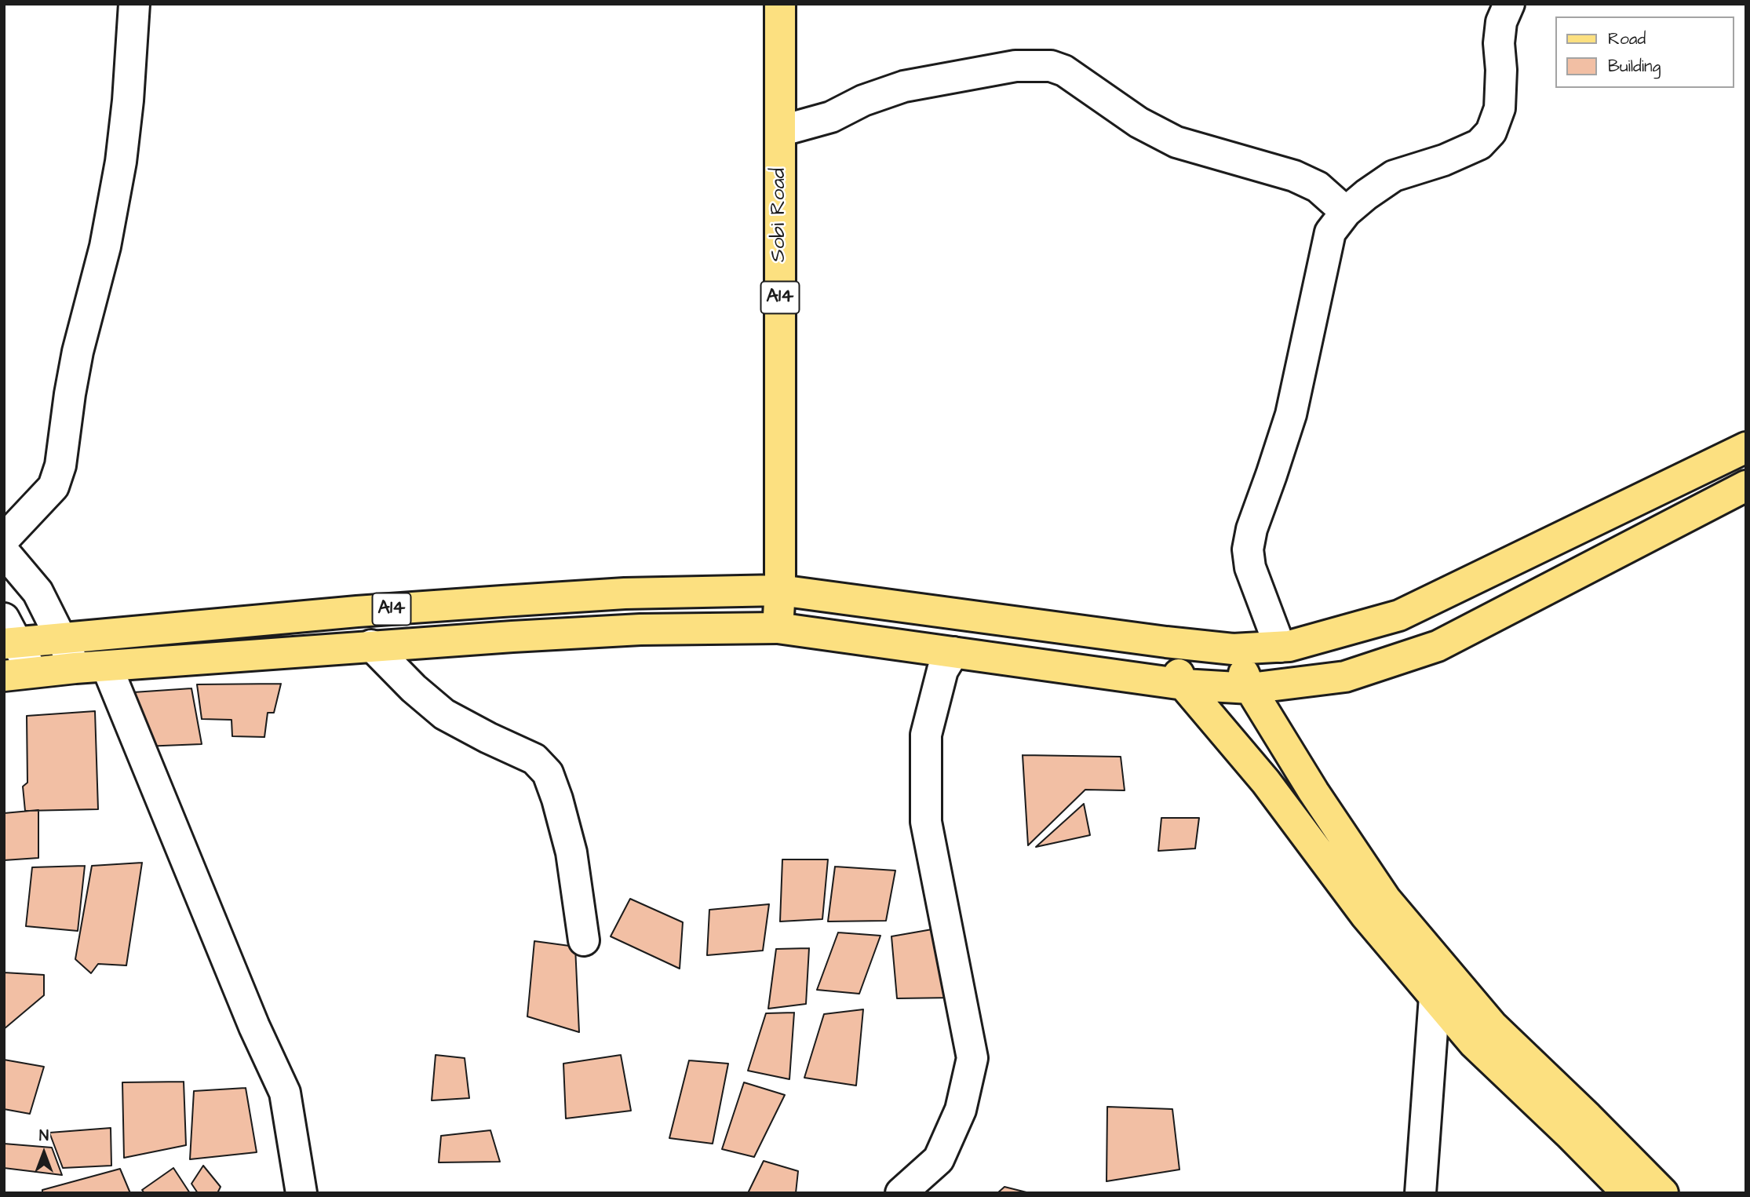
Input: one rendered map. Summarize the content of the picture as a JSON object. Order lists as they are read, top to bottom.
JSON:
{
  "streets": {
    "main road": ["Sobi Road", "A14"]
  },
  "crossings": [
    ["Sobi Road", "A14"]
  ],
  "legend": ["Road", "Building"],
  "north": "top"
}
